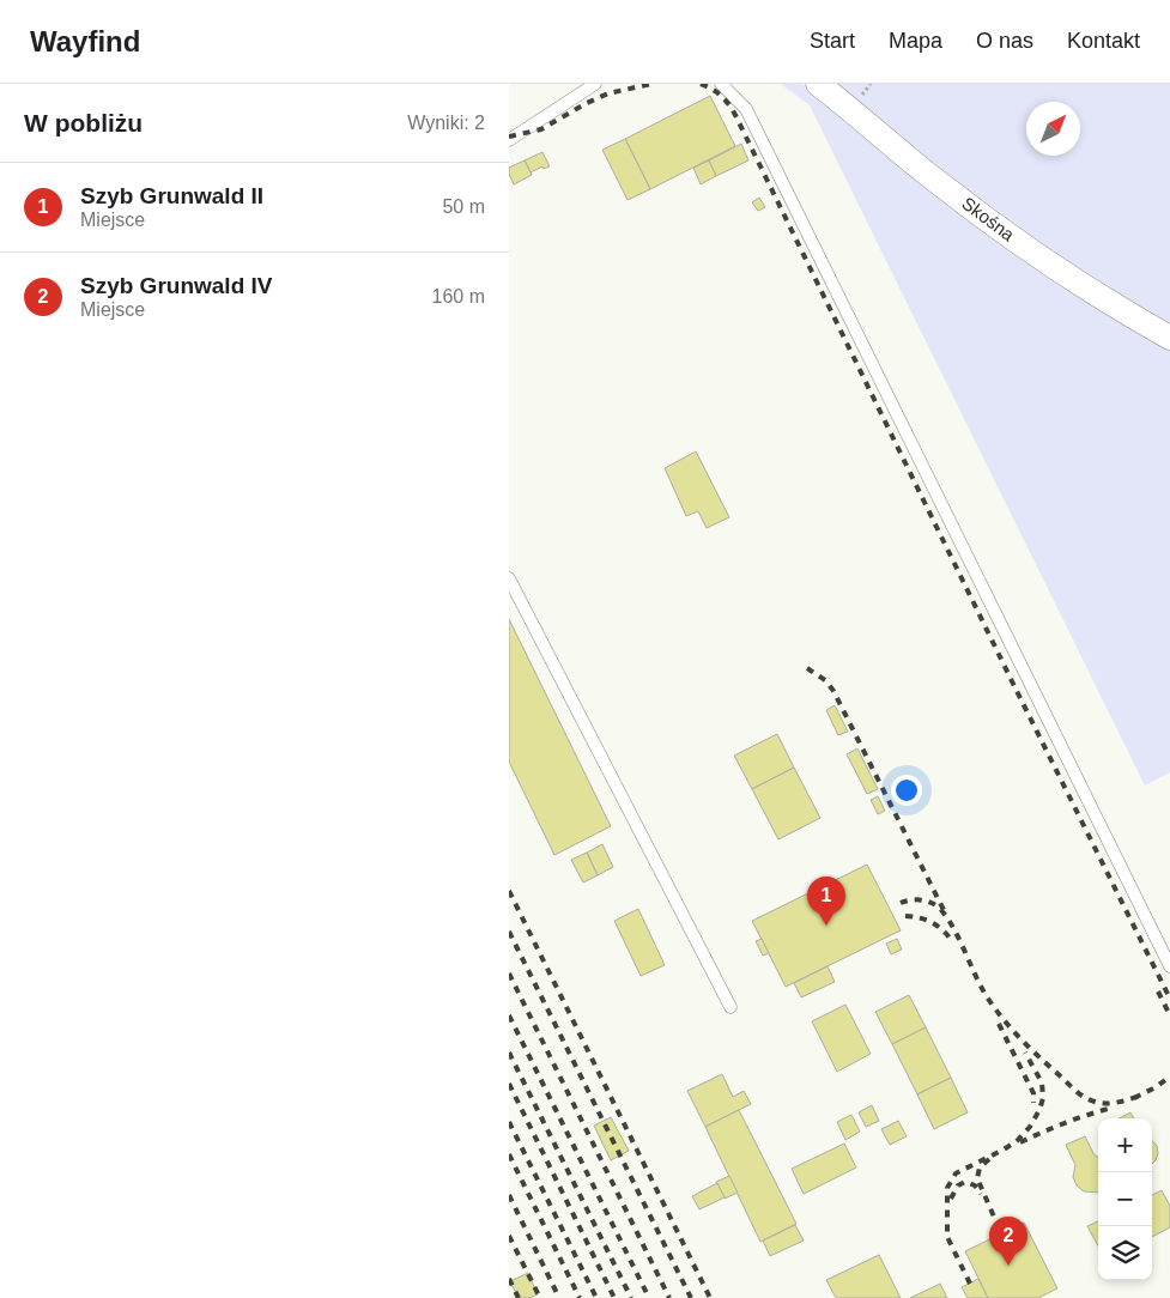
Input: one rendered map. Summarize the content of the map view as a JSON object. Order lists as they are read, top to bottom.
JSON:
{
  "streets": {
    "street": ["Skośna"]
  },
  "north": "top right",
  "page": {
    "header": "Wayfind",
    "nav": [
      "Start",
      "Mapa",
      "O nas",
      "Kontakt"
    ],
    "heading": ["W pobliżu", "Wyniki: 2"],
    "list": [
      {
        "mark": "1",
        "name": "Szyb Grunwald II",
        "note": "Miejsce",
        "value": "50 m"
      },
      {
        "mark": "2",
        "name": "Szyb Grunwald IV",
        "note": "Miejsce",
        "value": "160 m"
      }
    ],
    "pins": ["1", "2"],
    "map_buttons": ["+", "−"]
  }
}
